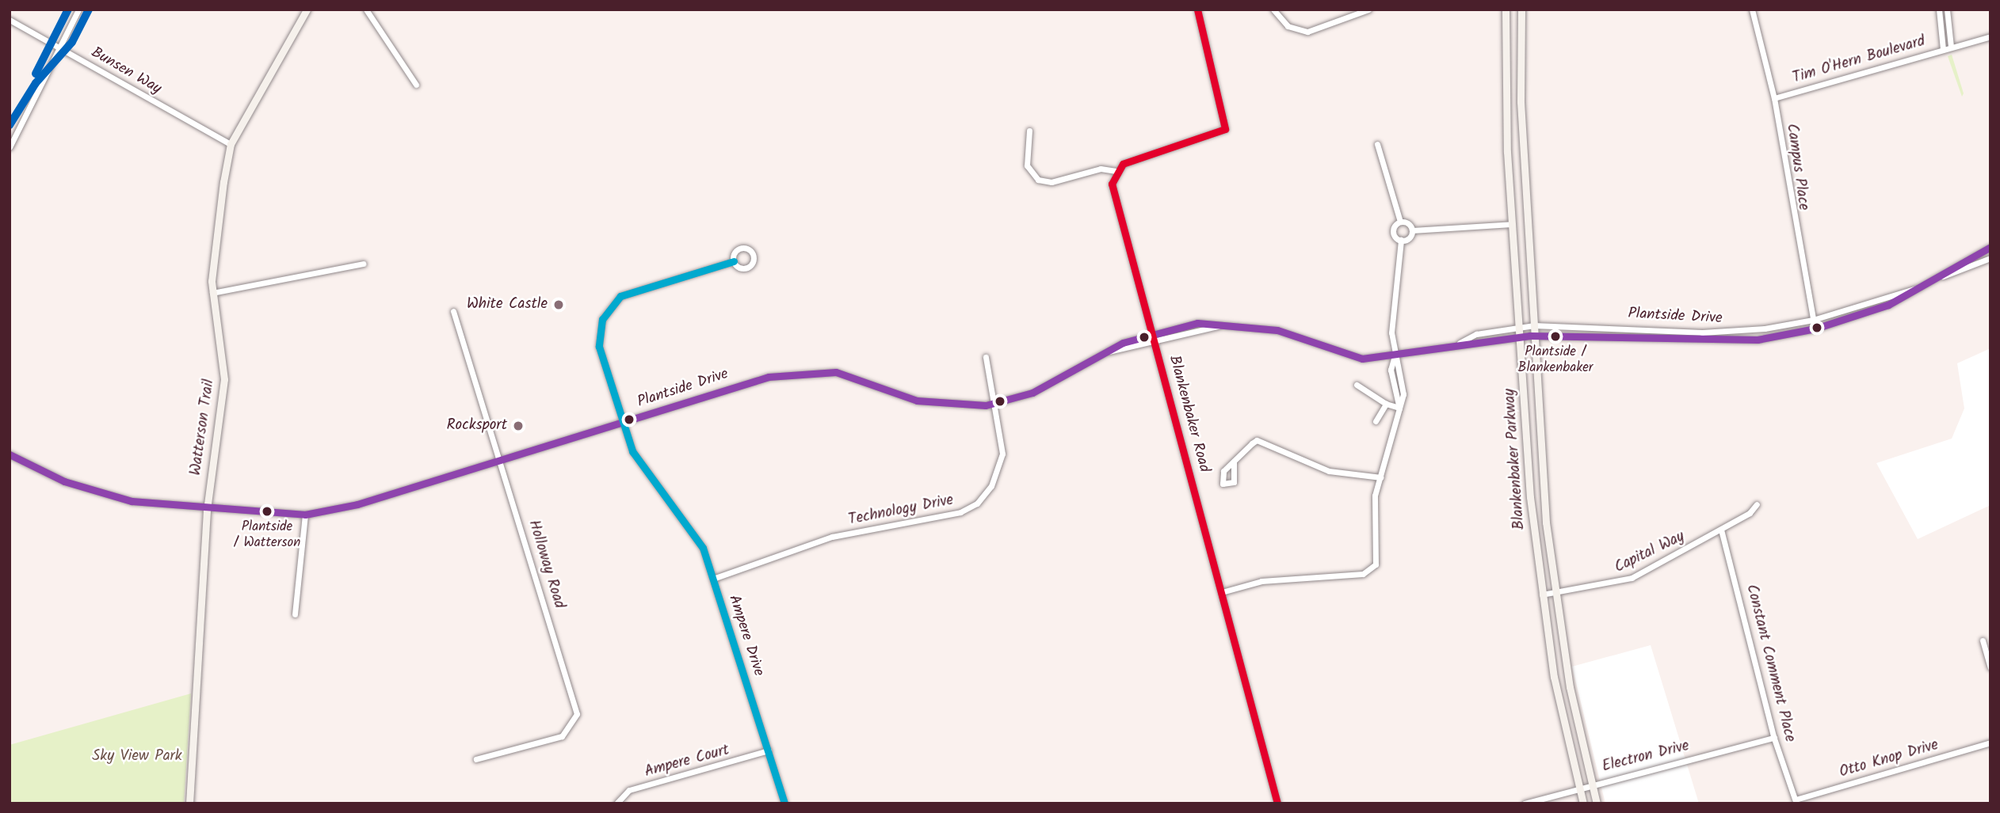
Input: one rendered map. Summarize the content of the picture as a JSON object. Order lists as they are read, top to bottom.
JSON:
{
  "streets": {
    "main road": ["Watterson Trail", "Blankenbaker Parkway"],
    "street": [
      "Tim O'Hern Boulevard",
      "Bunsen Way",
      "Campus Place",
      "Plantside Drive",
      "Blankenbaker Road",
      "Technology Drive",
      "Capital Way",
      "Holloway Road",
      "Ampere Drive",
      "Constant Comment Place",
      "Electron Drive",
      "Otto Knop Drive",
      "Ampere Court"
    ]
  },
  "crossings": [
    ["Tim O'Hern Boulevard", "Campus Place"],
    ["Bunsen Way", "Watterson Trail"],
    ["Campus Place", "Plantside Drive"],
    ["Plantside Drive", "Blankenbaker Road"],
    ["Plantside Drive", "Watterson Trail"],
    ["Plantside Drive", "Blankenbaker Parkway"],
    ["Plantside Drive", "Technology Drive"],
    ["Plantside Drive", "Holloway Road"],
    ["Plantside Drive", "Ampere Drive"],
    ["Blankenbaker Parkway", "Capital Way"],
    ["Blankenbaker Parkway", "Electron Drive"],
    ["Technology Drive", "Ampere Drive"],
    ["Capital Way", "Constant Comment Place"],
    ["Ampere Drive", "Ampere Court"],
    ["Constant Comment Place", "Electron Drive"],
    ["Constant Comment Place", "Otto Knop Drive"]
  ],
  "parks": ["Sky View Park"],
  "places": [
    "White Castle",
    "Plantside / Blankenbaker",
    "Rocksport",
    "Plantside / Watterson"
  ]
}
